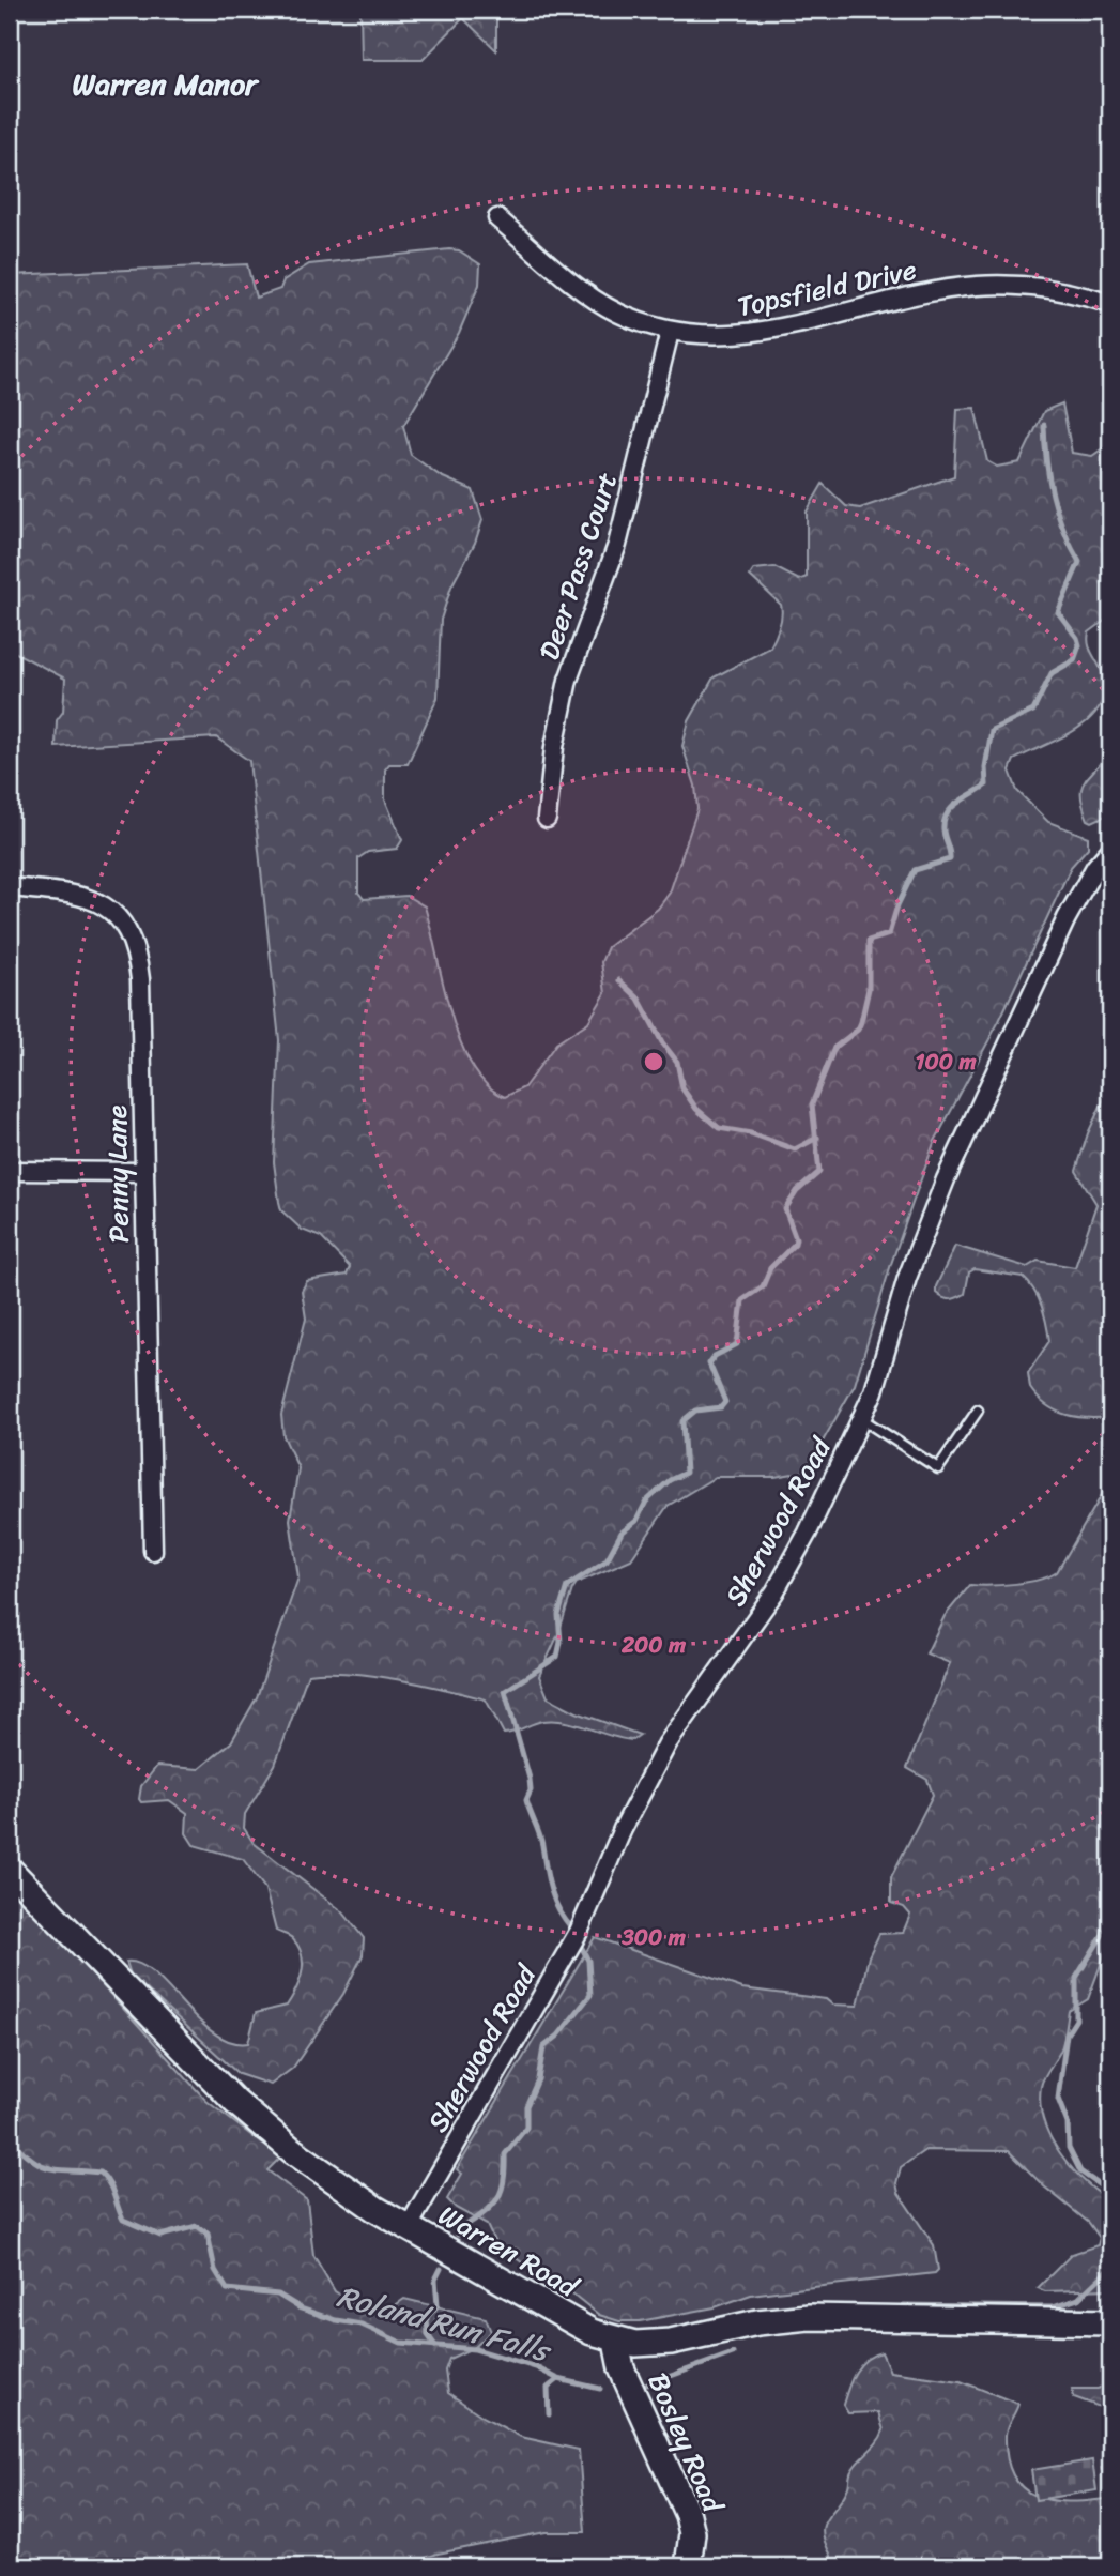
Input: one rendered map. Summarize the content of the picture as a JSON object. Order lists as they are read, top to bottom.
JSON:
{
  "streets": {
    "street": [
      "Topsfield Drive",
      "Deer Pass Court",
      "Penny Lane",
      "Sherwood Road",
      "Warren Road",
      "Bosley Road"
    ]
  },
  "crossings": [
    ["Topsfield Drive", "Deer Pass Court"],
    ["Sherwood Road", "Warren Road"],
    ["Warren Road", "Bosley Road"]
  ],
  "districts": ["Warren Manor"],
  "water": ["Roland Run Falls"],
  "rings": ["100 m", "200 m", "300 m"]
}
